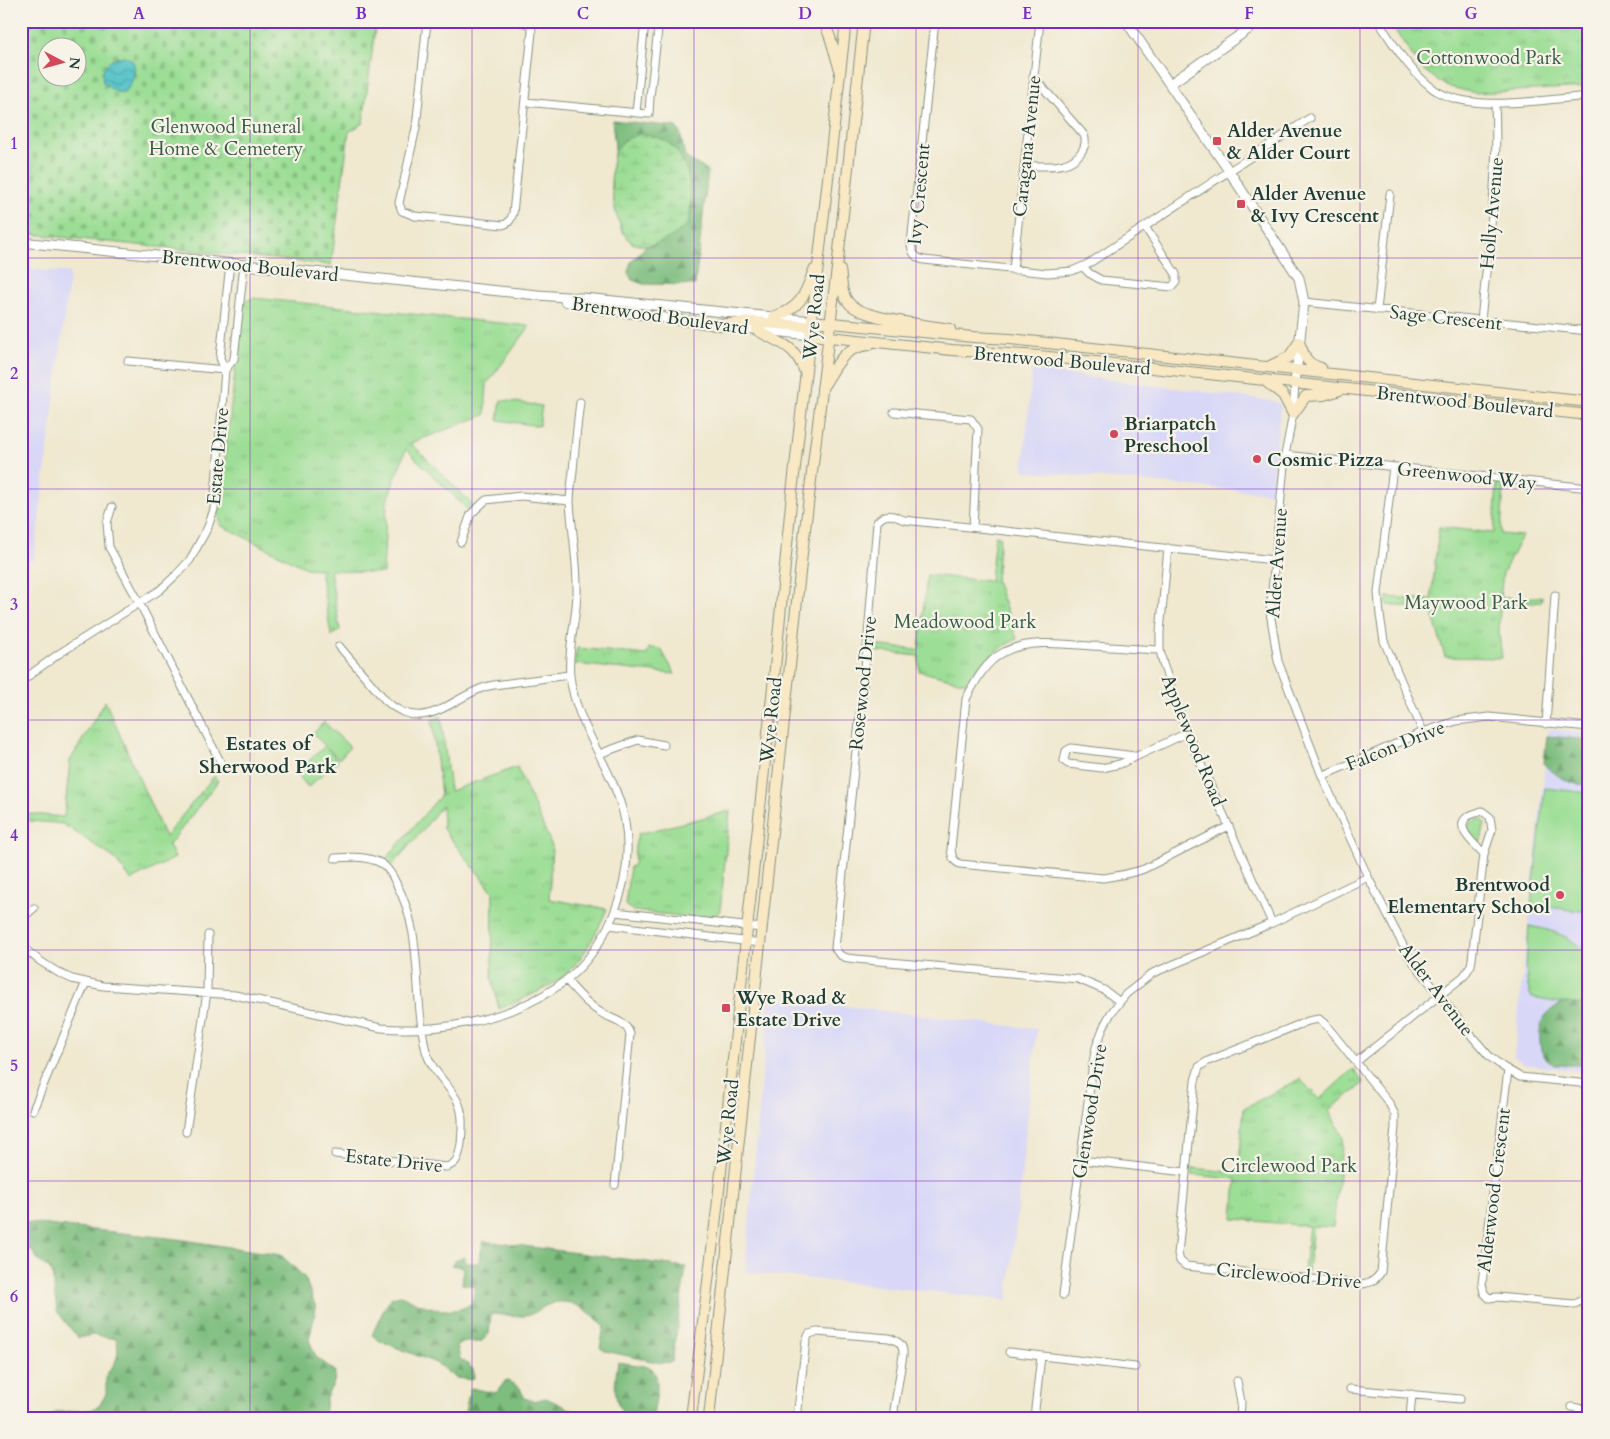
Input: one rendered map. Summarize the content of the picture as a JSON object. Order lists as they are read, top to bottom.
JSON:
{
  "streets": {
    "main road": ["Brentwood Boulevard", "Wye Road"],
    "street": [
      "Caragana Avenue",
      "Ivy Crescent",
      "Holly Avenue",
      "Sage Crescent",
      "Estate Drive",
      "Greenwood Way",
      "Alder Avenue",
      "Rosewood Drive",
      "Applewood Road",
      "Falcon Drive",
      "Glenwood Drive",
      "Alderwood Crescent",
      "Circlewood Drive"
    ]
  },
  "crossings": [
    ["Caragana Avenue", "Ivy Crescent"],
    ["Ivy Crescent", "Alder Avenue"],
    ["Holly Avenue", "Sage Crescent"],
    ["Brentwood Boulevard", "Wye Road"],
    ["Brentwood Boulevard", "Estate Drive"],
    ["Brentwood Boulevard", "Alder Avenue"],
    ["Sage Crescent", "Alder Avenue"],
    ["Greenwood Way", "Alder Avenue"],
    ["Alder Avenue", "Rosewood Drive"],
    ["Alder Avenue", "Falcon Drive"],
    ["Alder Avenue", "Glenwood Drive"],
    ["Alder Avenue", "Alderwood Crescent"],
    ["Rosewood Drive", "Applewood Road"],
    ["Rosewood Drive", "Glenwood Drive"],
    ["Applewood Road", "Glenwood Drive"]
  ],
  "districts": ["Estates of Sherwood Park"],
  "parks": [
    "Cottonwood Park",
    "Glenwood Funeral Home & Cemetery",
    "Maywood Park",
    "Meadowood Park",
    "Circlewood Park"
  ],
  "places": {
    "transit": ["Alder Avenue & Alder Court", "Alder Avenue & Ivy Crescent", "Wye Road & Estate Drive"],
    "other": ["Briarpatch Preschool", "Cosmic Pizza", "Brentwood Elementary School"]
  },
  "north": "right",
  "grid": {
    "columns": [
      "A",
      "B",
      "C",
      "D",
      "E",
      "F",
      "G"
    ],
    "rows": [
      "1",
      "2",
      "3",
      "4",
      "5",
      "6"
    ]
  }
}
